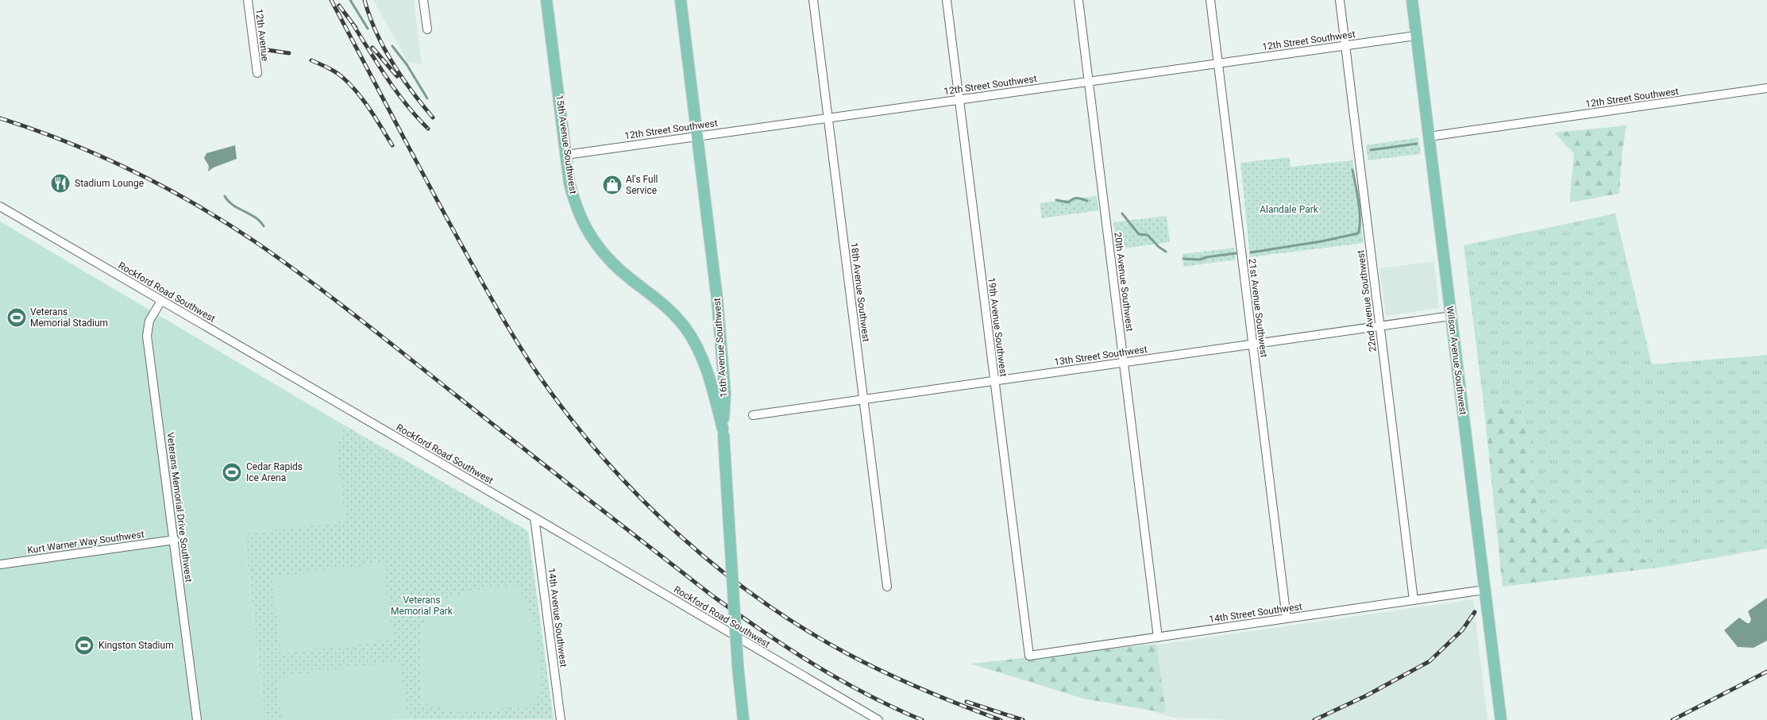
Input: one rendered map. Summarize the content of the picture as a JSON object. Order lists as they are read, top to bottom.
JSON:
{
  "streets": {
    "main road": ["15th Avenue Southwest", "16th Avenue Southwest", "Wilson Avenue Southwest"],
    "street": [
      "12th Avenue",
      "12th Street Southwest",
      "20th Avenue Southwest",
      "Rockford Road Southwest",
      "18th Avenue Southwest",
      "22nd Avenue Southwest",
      "21st Avenue Southwest",
      "19th Avenue Southwest",
      "13th Street Southwest",
      "Veterans Memorial Drive Southwest",
      "Kurt Warner Way Southwest",
      "14th Street Southwest",
      "14th Avenue Southwest"
    ]
  },
  "crossings": [
    ["12th Street Southwest", "15th Avenue Southwest"],
    ["12th Street Southwest", "20th Avenue Southwest"],
    ["12th Street Southwest", "18th Avenue Southwest"],
    ["12th Street Southwest", "22nd Avenue Southwest"],
    ["12th Street Southwest", "21st Avenue Southwest"],
    ["12th Street Southwest", "19th Avenue Southwest"],
    ["12th Street Southwest", "16th Avenue Southwest"],
    ["12th Street Southwest", "Wilson Avenue Southwest"],
    ["15th Avenue Southwest", "16th Avenue Southwest"],
    ["20th Avenue Southwest", "13th Street Southwest"],
    ["20th Avenue Southwest", "14th Street Southwest"],
    ["Rockford Road Southwest", "Veterans Memorial Drive Southwest"],
    ["Rockford Road Southwest", "14th Avenue Southwest"],
    ["18th Avenue Southwest", "13th Street Southwest"],
    ["22nd Avenue Southwest", "13th Street Southwest"],
    ["22nd Avenue Southwest", "14th Street Southwest"],
    ["21st Avenue Southwest", "13th Street Southwest"],
    ["21st Avenue Southwest", "14th Street Southwest"],
    ["19th Avenue Southwest", "13th Street Southwest"],
    ["19th Avenue Southwest", "14th Street Southwest"],
    ["13th Street Southwest", "Wilson Avenue Southwest"],
    ["Wilson Avenue Southwest", "14th Street Southwest"],
    ["Veterans Memorial Drive Southwest", "Kurt Warner Way Southwest"]
  ],
  "parks": ["Alandale Park", "Veterans Memorial Park"],
  "places": {
    "restaurant": ["Stadium Lounge"],
    "shop": ["Al's Full Service"],
    "sports": ["Veterans Memorial Stadium", "Cedar Rapids Ice Arena", "Kingston Stadium"]
  }
}
